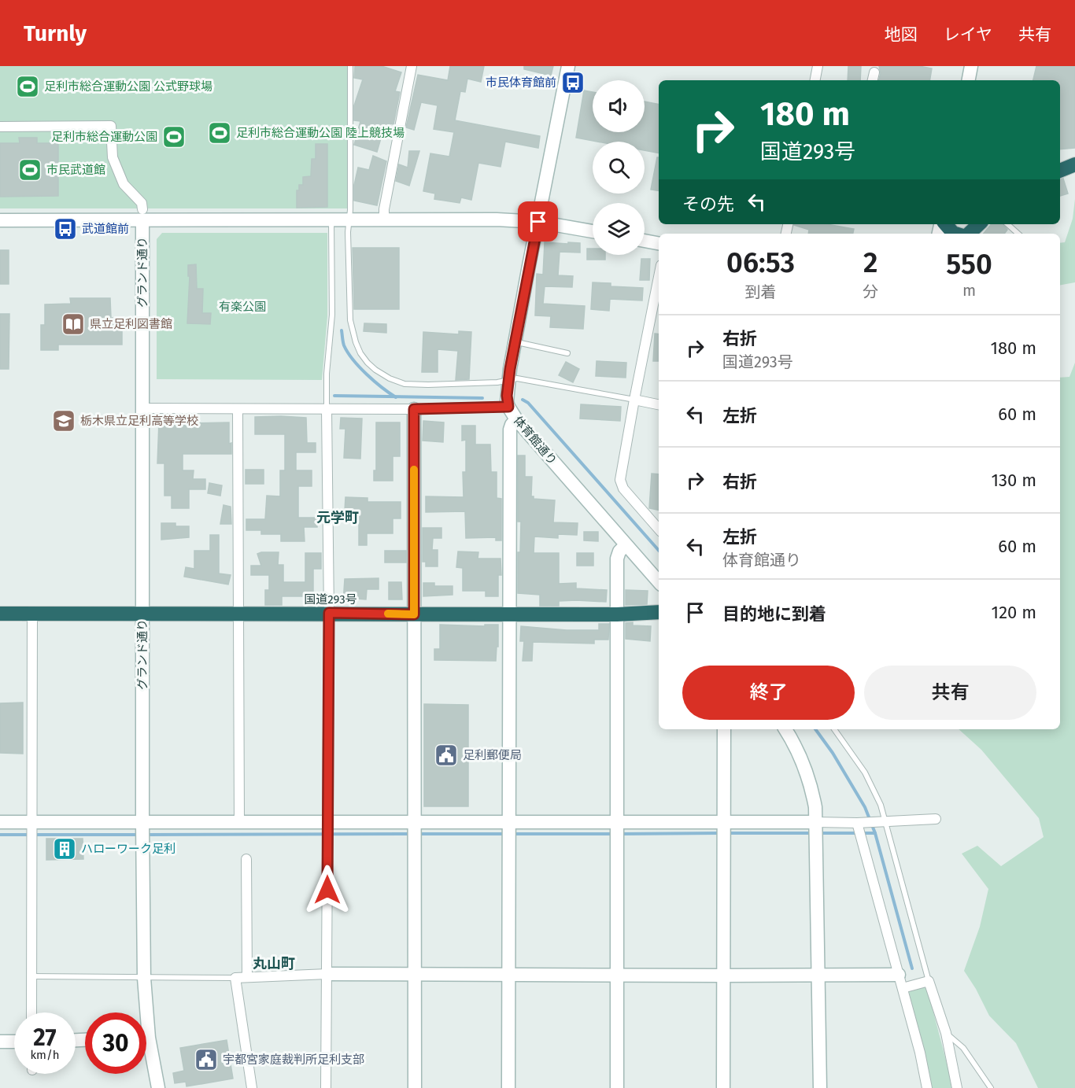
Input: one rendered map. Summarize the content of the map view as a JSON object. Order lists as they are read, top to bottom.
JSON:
{
  "streets": {
    "highway": ["国道293号"],
    "street": ["グランド通り", "体育館通り"]
  },
  "crossings": [
    ["グランド通り", "国道293号"]
  ],
  "districts": ["元学町", "丸山町"],
  "parks": ["有楽公園"],
  "places": {
    "bus stop": ["市民体育館前", "武道館前"],
    "sports": [
      "足利市総合運動公園 公式野球場",
      "足利市総合運動公園 陸上競技場",
      "足利市総合運動公園",
      "市民武道館"
    ],
    "library": ["県立足利図書館"],
    "school or university": ["栃木県立足利高等学校"],
    "public building": ["足利郵便局", "宇都宮家庭裁判所足利支部"],
    "building": ["ハローワーク足利"]
  },
  "page": {
    "header": "Turnly",
    "nav": ["地図", "レイヤ", "共有"],
    "turn": ["180 m", "国道293号"],
    "then": "その先",
    "eta": [
      "06:53",
      "到着",
      "2",
      "分",
      "550",
      "m"
    ],
    "list": [
      {
        "name": "右折",
        "note": "国道293号",
        "value": "180 m"
      },
      {
        "name": "左折",
        "value": "60 m"
      },
      {
        "name": "右折",
        "value": "130 m"
      },
      {
        "name": "左折",
        "note": "体育館通り",
        "value": "60 m"
      },
      {
        "name": "目的地に到着",
        "value": "120 m"
      }
    ],
    "buttons": ["終了", "共有"],
    "speed": "27 km/h",
    "limit": "30"
  }
}
